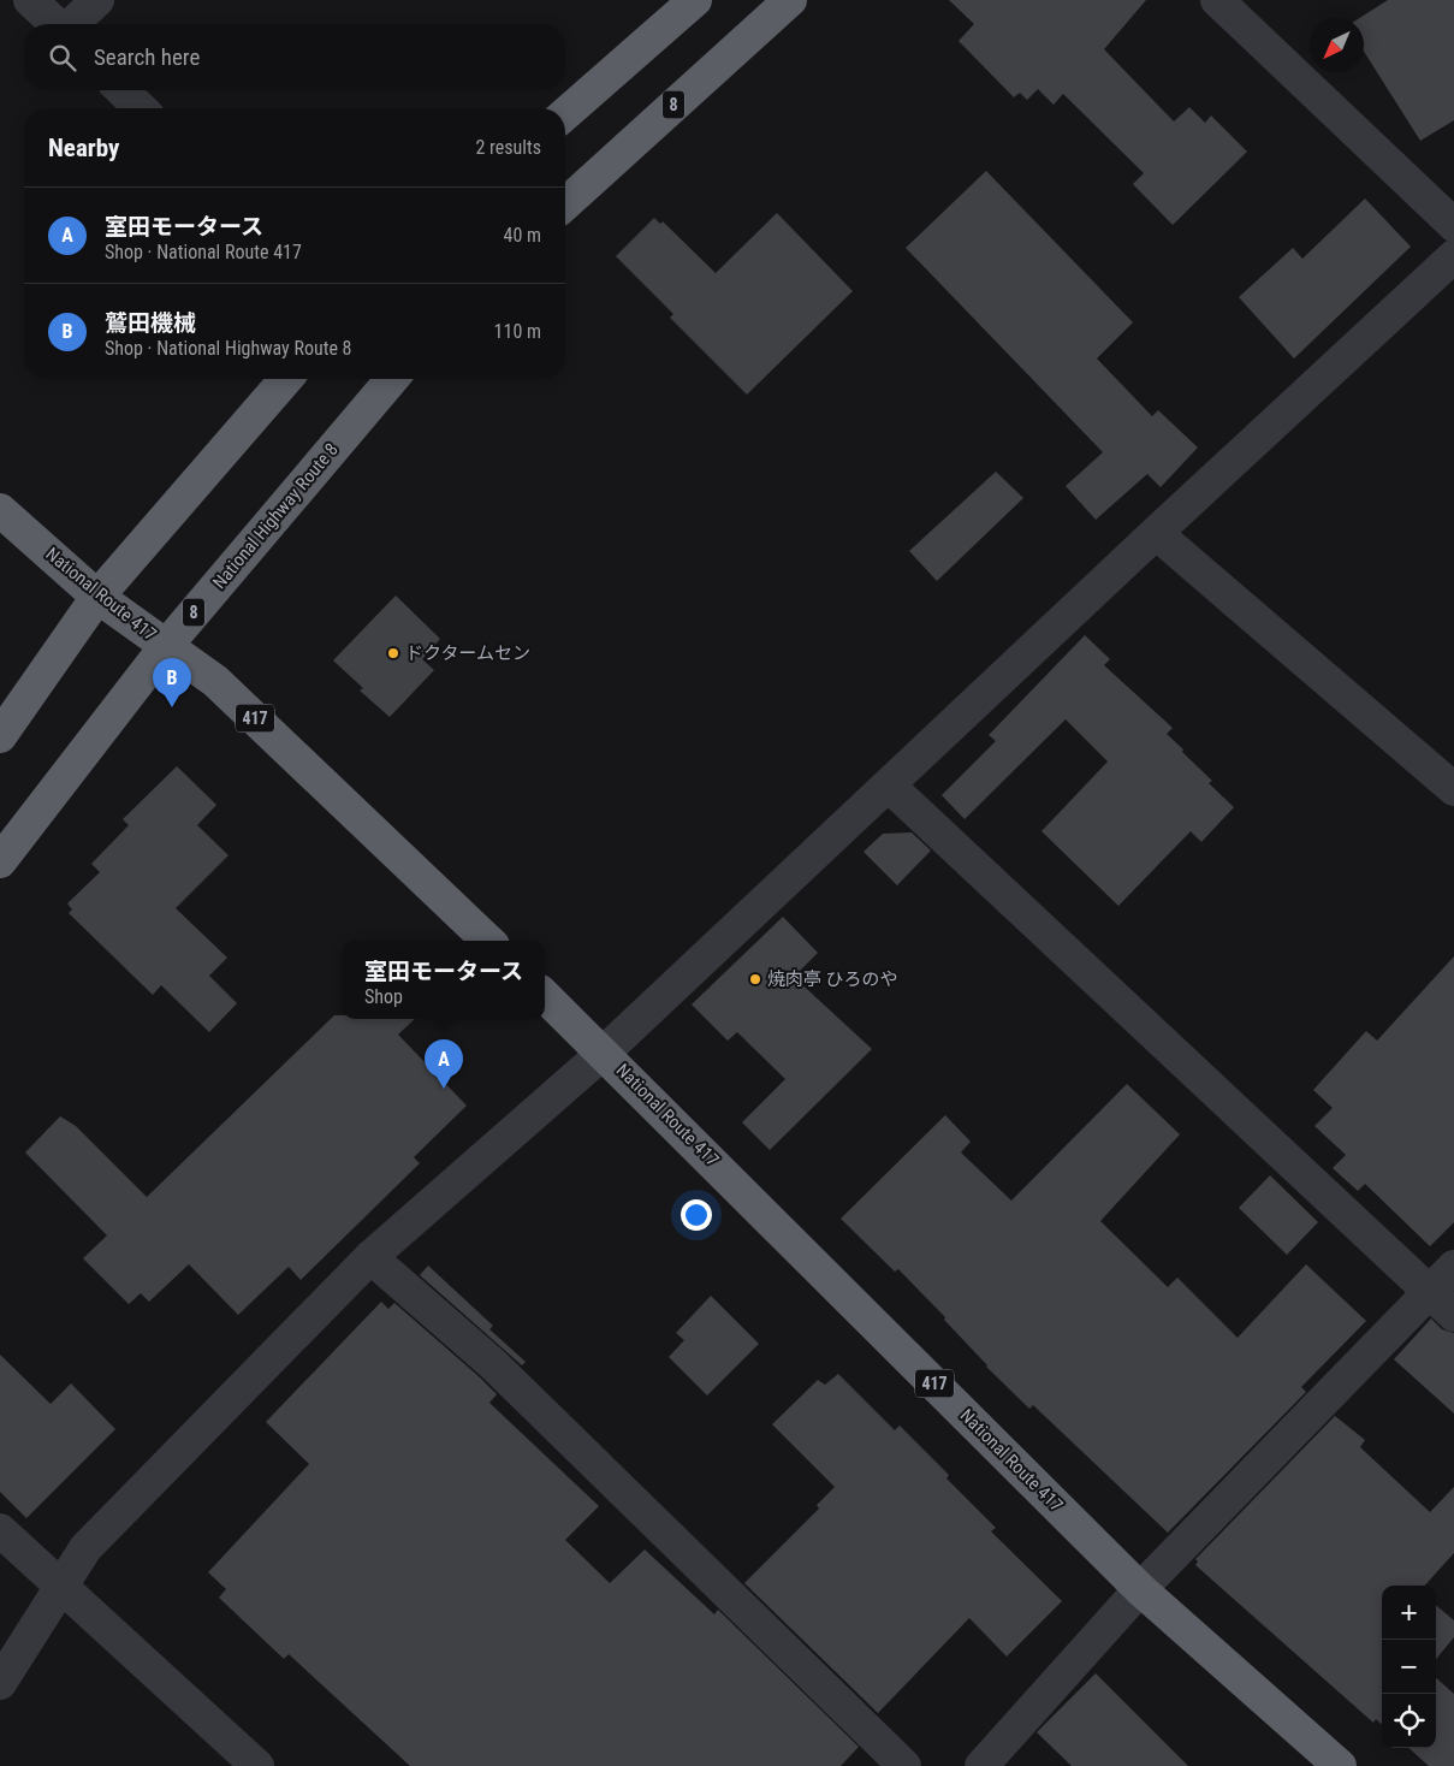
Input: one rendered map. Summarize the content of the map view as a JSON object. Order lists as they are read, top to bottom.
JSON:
{
  "streets": {
    "highway": [
      "8",
      "National Highway Route 8",
      "National Route 417",
      "417"
    ]
  },
  "crossings": [
    ["National Highway Route 8", "National Route 417"]
  ],
  "places": ["ドクタームセン", "焼肉亭 ひろのや"],
  "north": "bottom left",
  "page": {
    "search": "Search here",
    "heading": ["Nearby", "2 results"],
    "list": [
      {
        "mark": "A",
        "name": "室田モータース",
        "note": "Shop · National Route 417",
        "value": "40 m"
      },
      {
        "mark": "B",
        "name": "鷲田機械",
        "note": "Shop · National Highway Route 8",
        "value": "110 m"
      }
    ],
    "pins": ["B", "A"],
    "popup": ["室田モータース", "Shop"],
    "map_buttons": ["+", "−"]
  }
}
